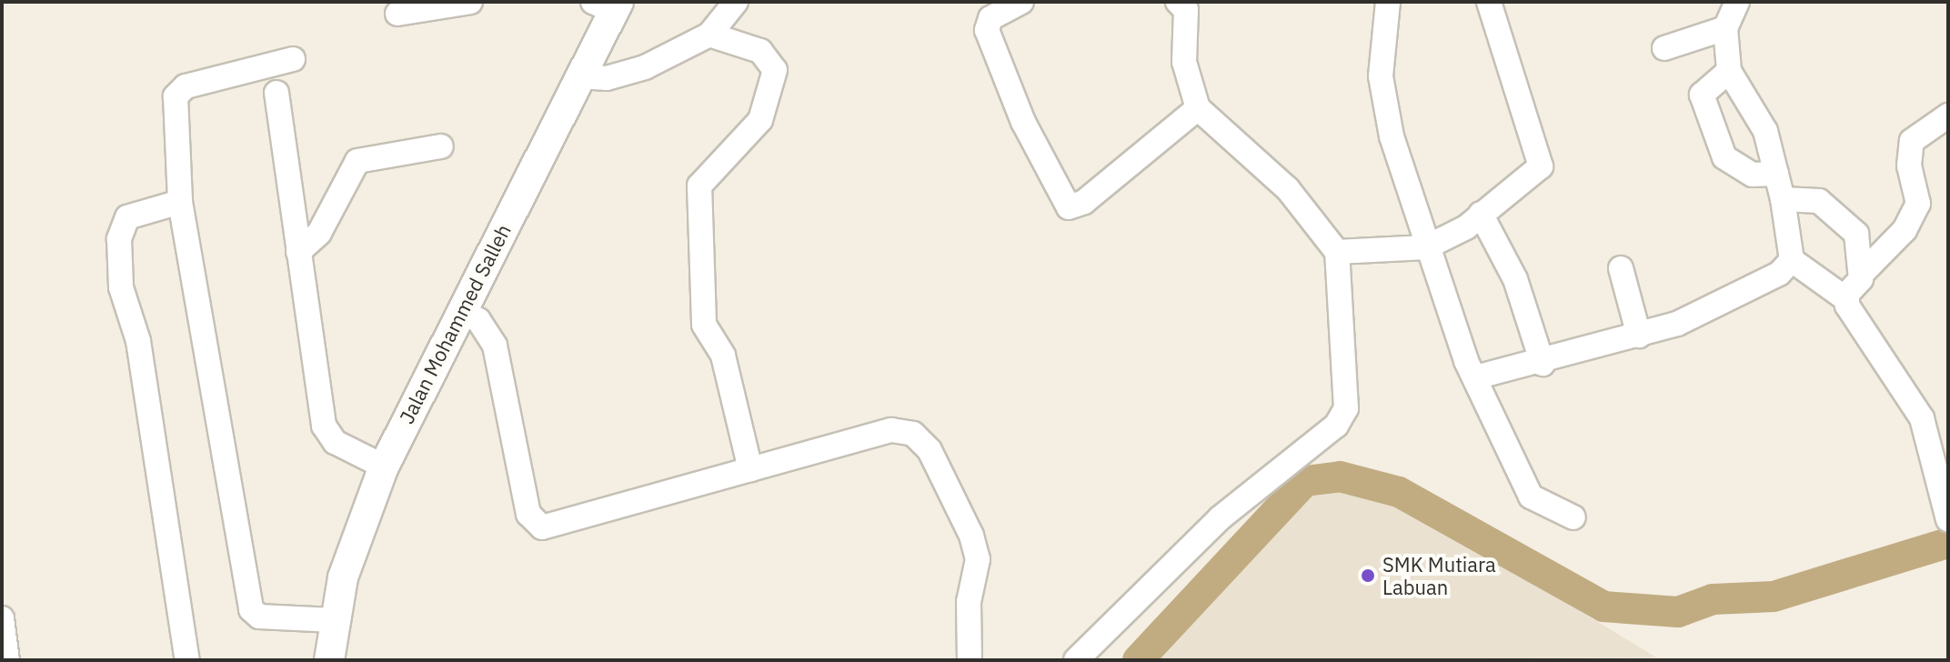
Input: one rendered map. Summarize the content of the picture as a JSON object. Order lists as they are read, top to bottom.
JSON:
{
  "streets": {
    "main road": ["Jalan Mohammed Salleh"]
  },
  "places": ["SMK Mutiara Labuan"]
}
